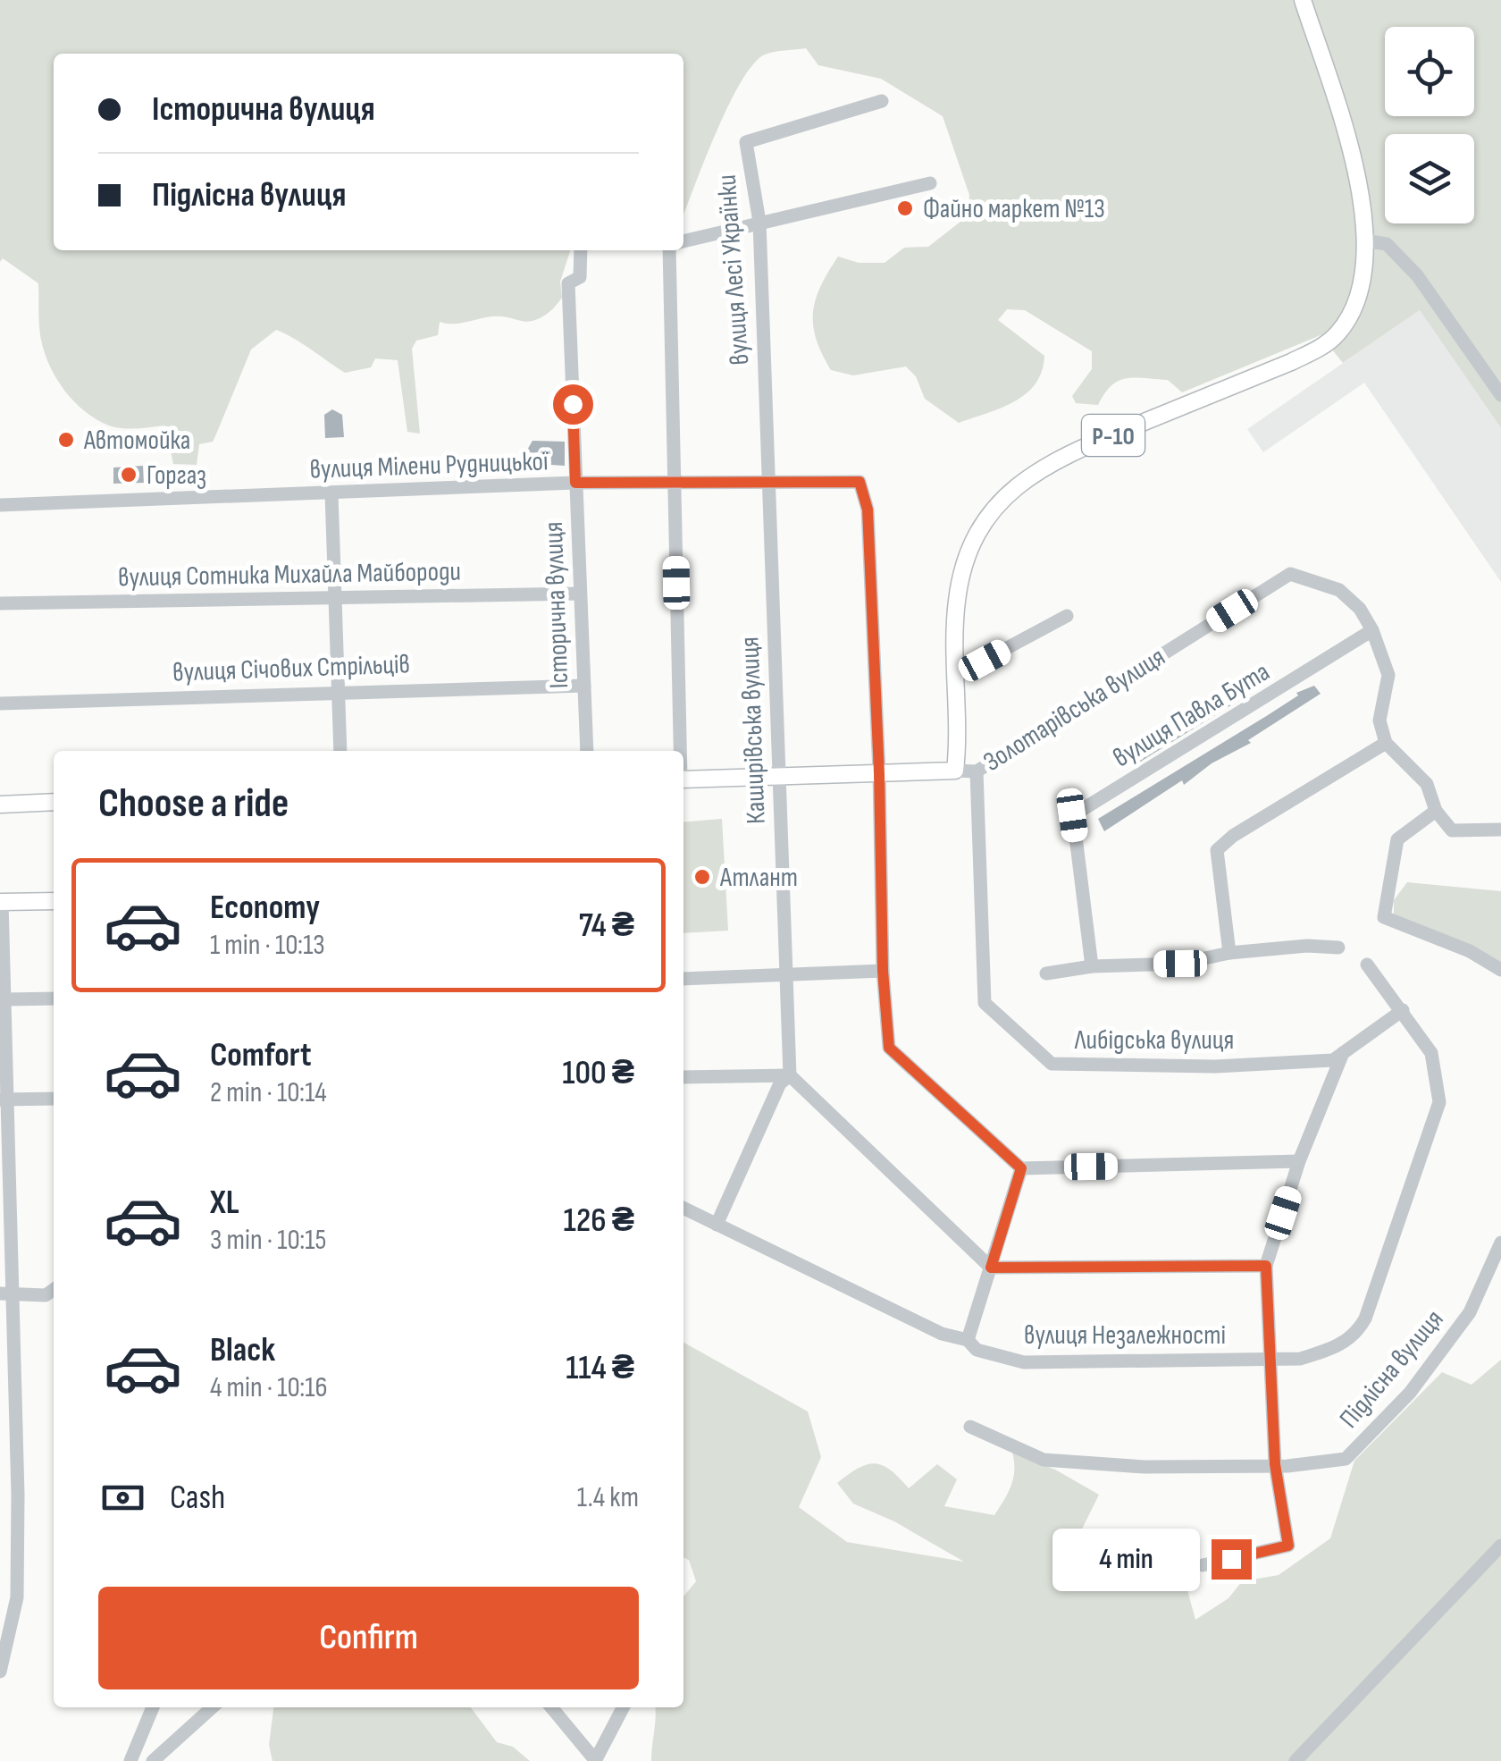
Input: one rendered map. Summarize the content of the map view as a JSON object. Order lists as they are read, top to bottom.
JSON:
{
  "streets": {
    "main road": ["Р-10", "Золотарівська вулиця"],
    "street": [
      "вулиця Лесі Українки",
      "вулиця Мілени Рудницької",
      "вулиця Сотника Михайла Майбороди",
      "Історична вулиця",
      "вулиця Січових Стрільців",
      "вулиця Павла Бута",
      "Каширівська вулиця",
      "Либідська вулиця",
      "вулиця Незалежності",
      "Підлісна вулиця"
    ]
  },
  "crossings": [
    ["вулиця Лесі Українки", "вулиця Мілени Рудницької"],
    ["вулиця Лесі Українки", "Каширівська вулиця"],
    ["Р-10", "Золотарівська вулиця"],
    ["вулиця Мілени Рудницької", "Історична вулиця"],
    ["вулиця Мілени Рудницької", "Золотарівська вулиця"],
    ["вулиця Мілени Рудницької", "Каширівська вулиця"],
    ["вулиця Сотника Михайла Майбороди", "Історична вулиця"],
    ["Історична вулиця", "вулиця Січових Стрільців"],
    ["Золотарівська вулиця", "вулиця Павла Бута"],
    ["Золотарівська вулиця", "Каширівська вулиця"],
    ["Золотарівська вулиця", "Либідська вулиця"],
    ["Либідська вулиця", "вулиця Незалежності"]
  ],
  "places": [
    "Файно маркет №13",
    "Автомойка",
    "Горгаз",
    "Атлант"
  ],
  "page": {
    "banner": ["Історична вулиця", "Підлісна вулиця"],
    "heading": "Choose a ride",
    "list": [
      {
        "name": "Economy",
        "note": "1 min · 10:13",
        "value": "74 ₴"
      },
      {
        "name": "Comfort",
        "note": "2 min · 10:14",
        "value": "100 ₴"
      },
      {
        "name": "XL",
        "note": "3 min · 10:15",
        "value": "126 ₴"
      },
      {
        "name": "Black",
        "note": "4 min · 10:16",
        "value": "114 ₴"
      }
    ],
    "pay": ["Cash", "1.4 km"],
    "bubble": "4 min",
    "buttons": "Confirm"
  }
}
